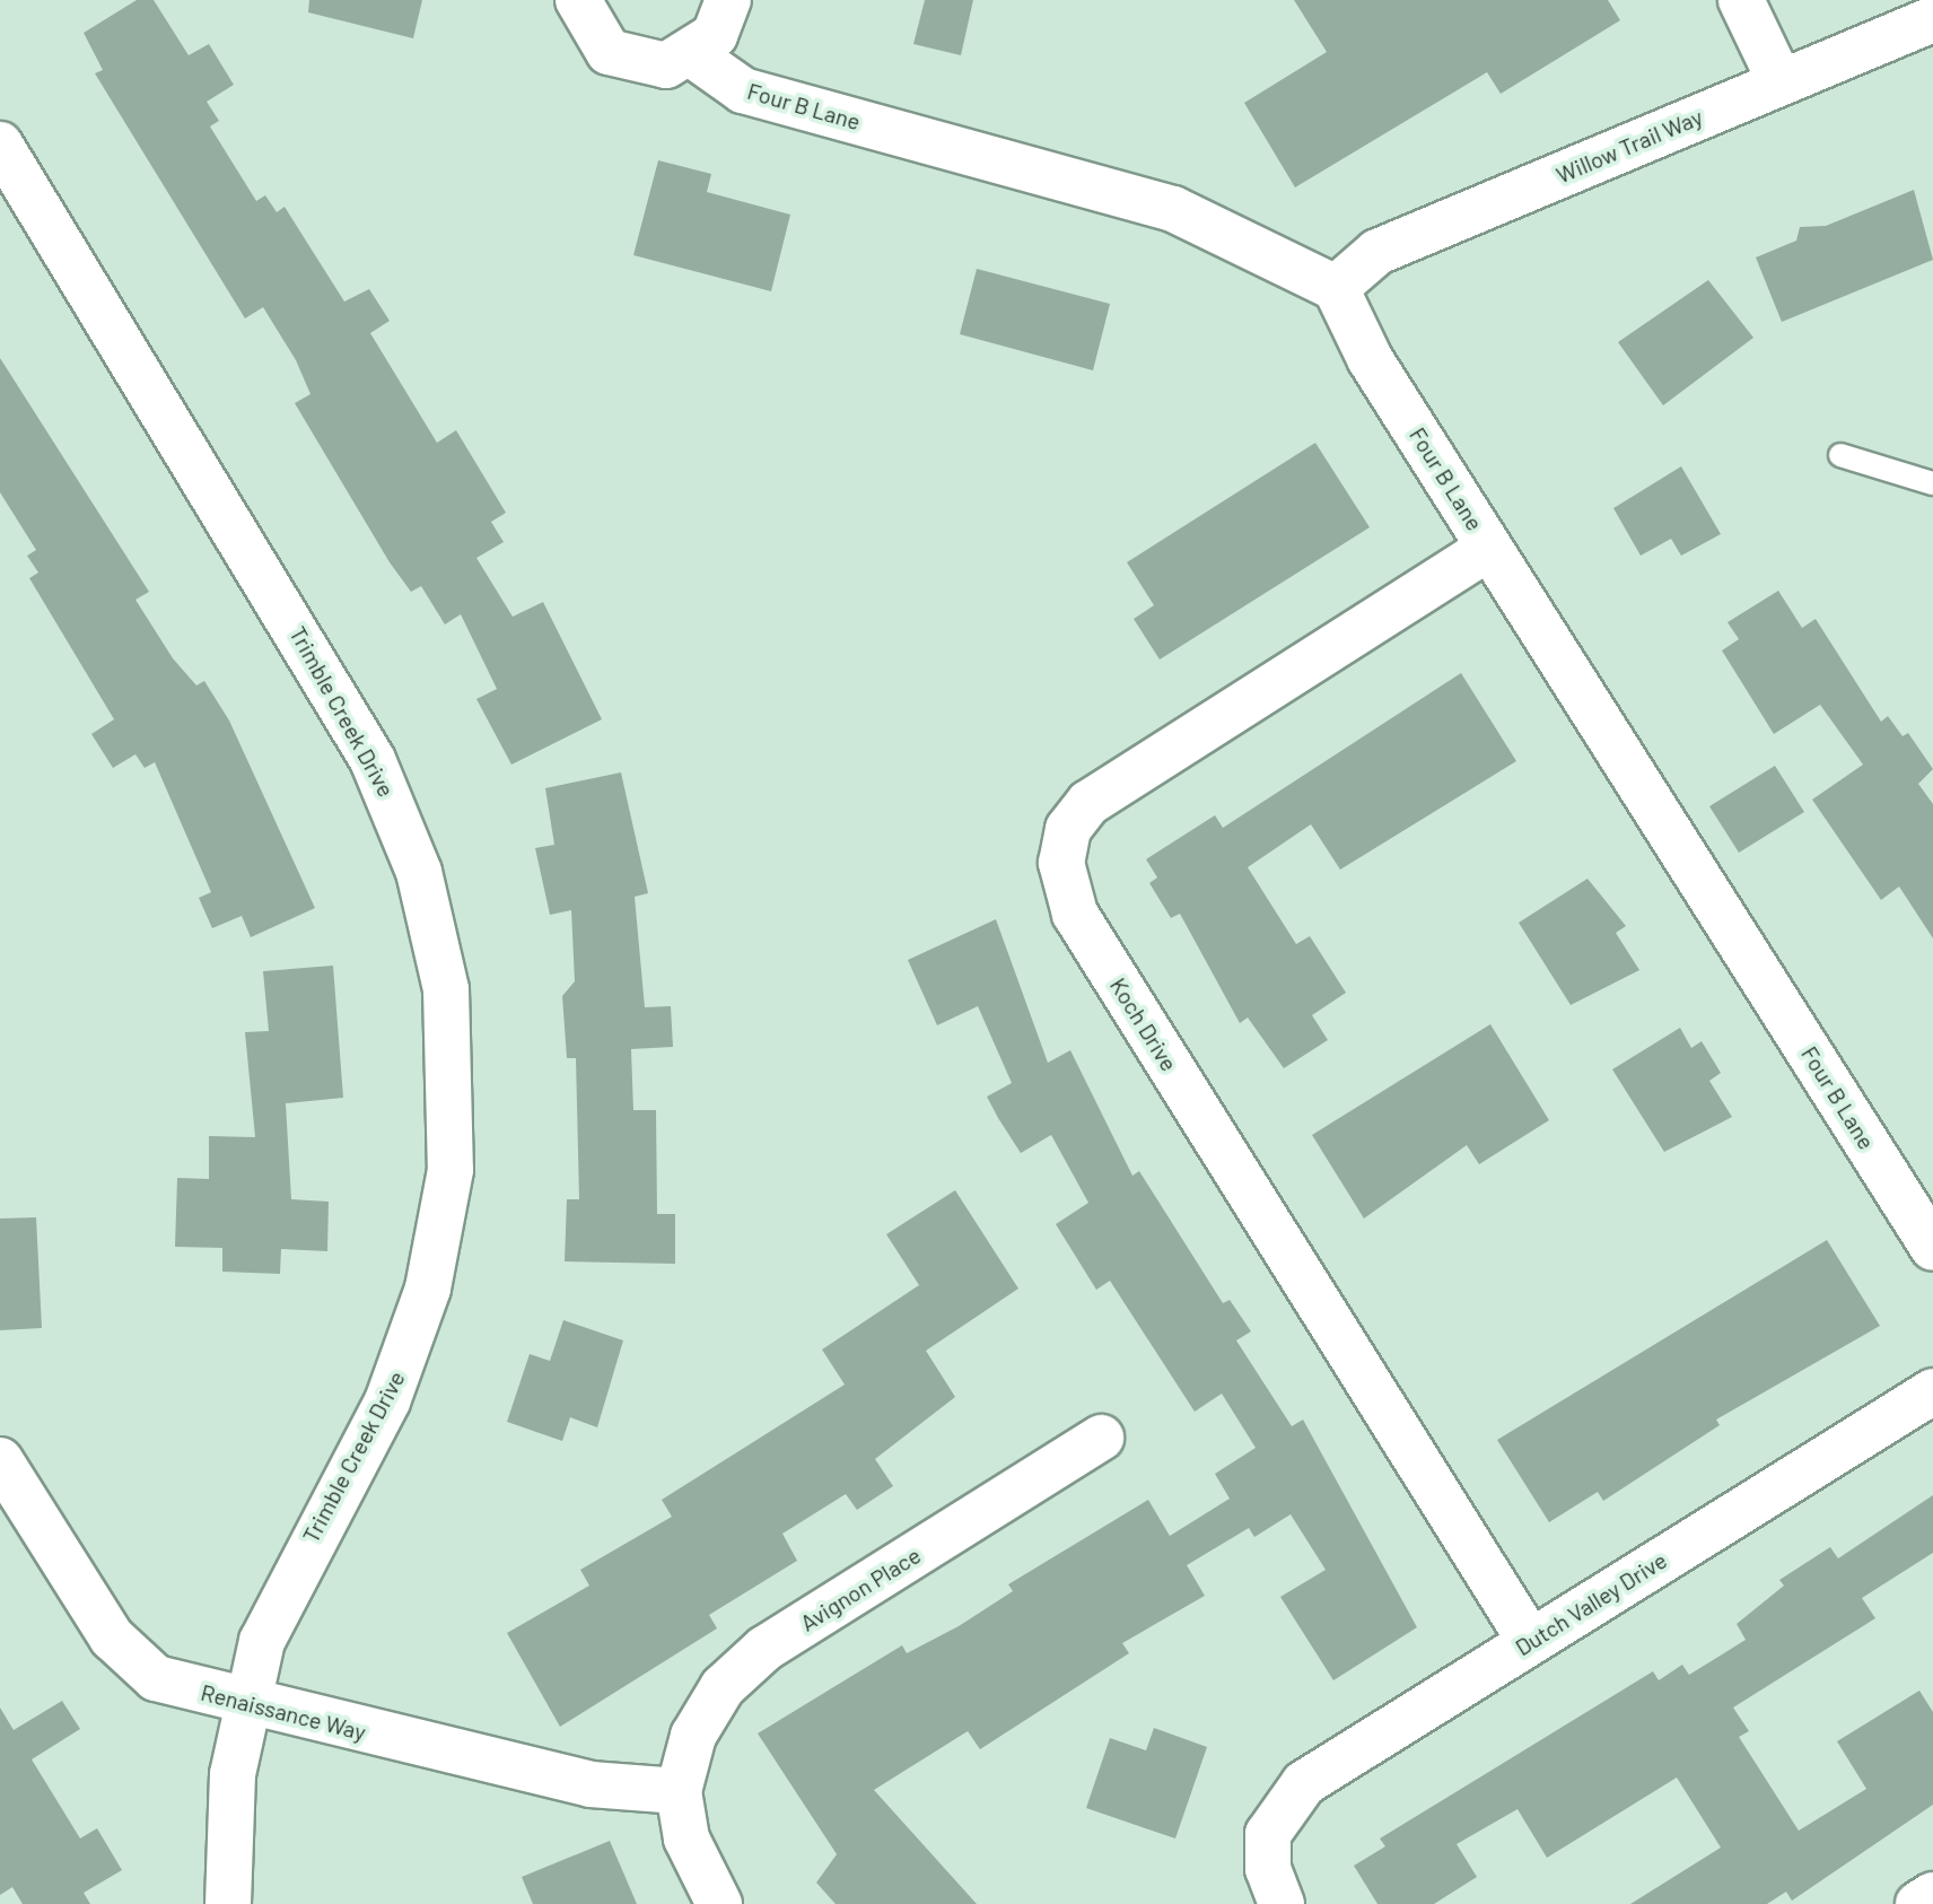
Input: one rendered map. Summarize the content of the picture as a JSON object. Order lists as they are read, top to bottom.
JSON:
{
  "streets": {
    "street": [
      "Four B Lane",
      "Willow Trail Way",
      "Trimble Creek Drive",
      "Koch Drive",
      "Avignon Place",
      "Dutch Valley Drive",
      "Renaissance Way"
    ]
  },
  "crossings": [
    ["Four B Lane", "Willow Trail Way"],
    ["Four B Lane", "Koch Drive"],
    ["Trimble Creek Drive", "Renaissance Way"],
    ["Koch Drive", "Dutch Valley Drive"],
    ["Avignon Place", "Renaissance Way"]
  ]
}
